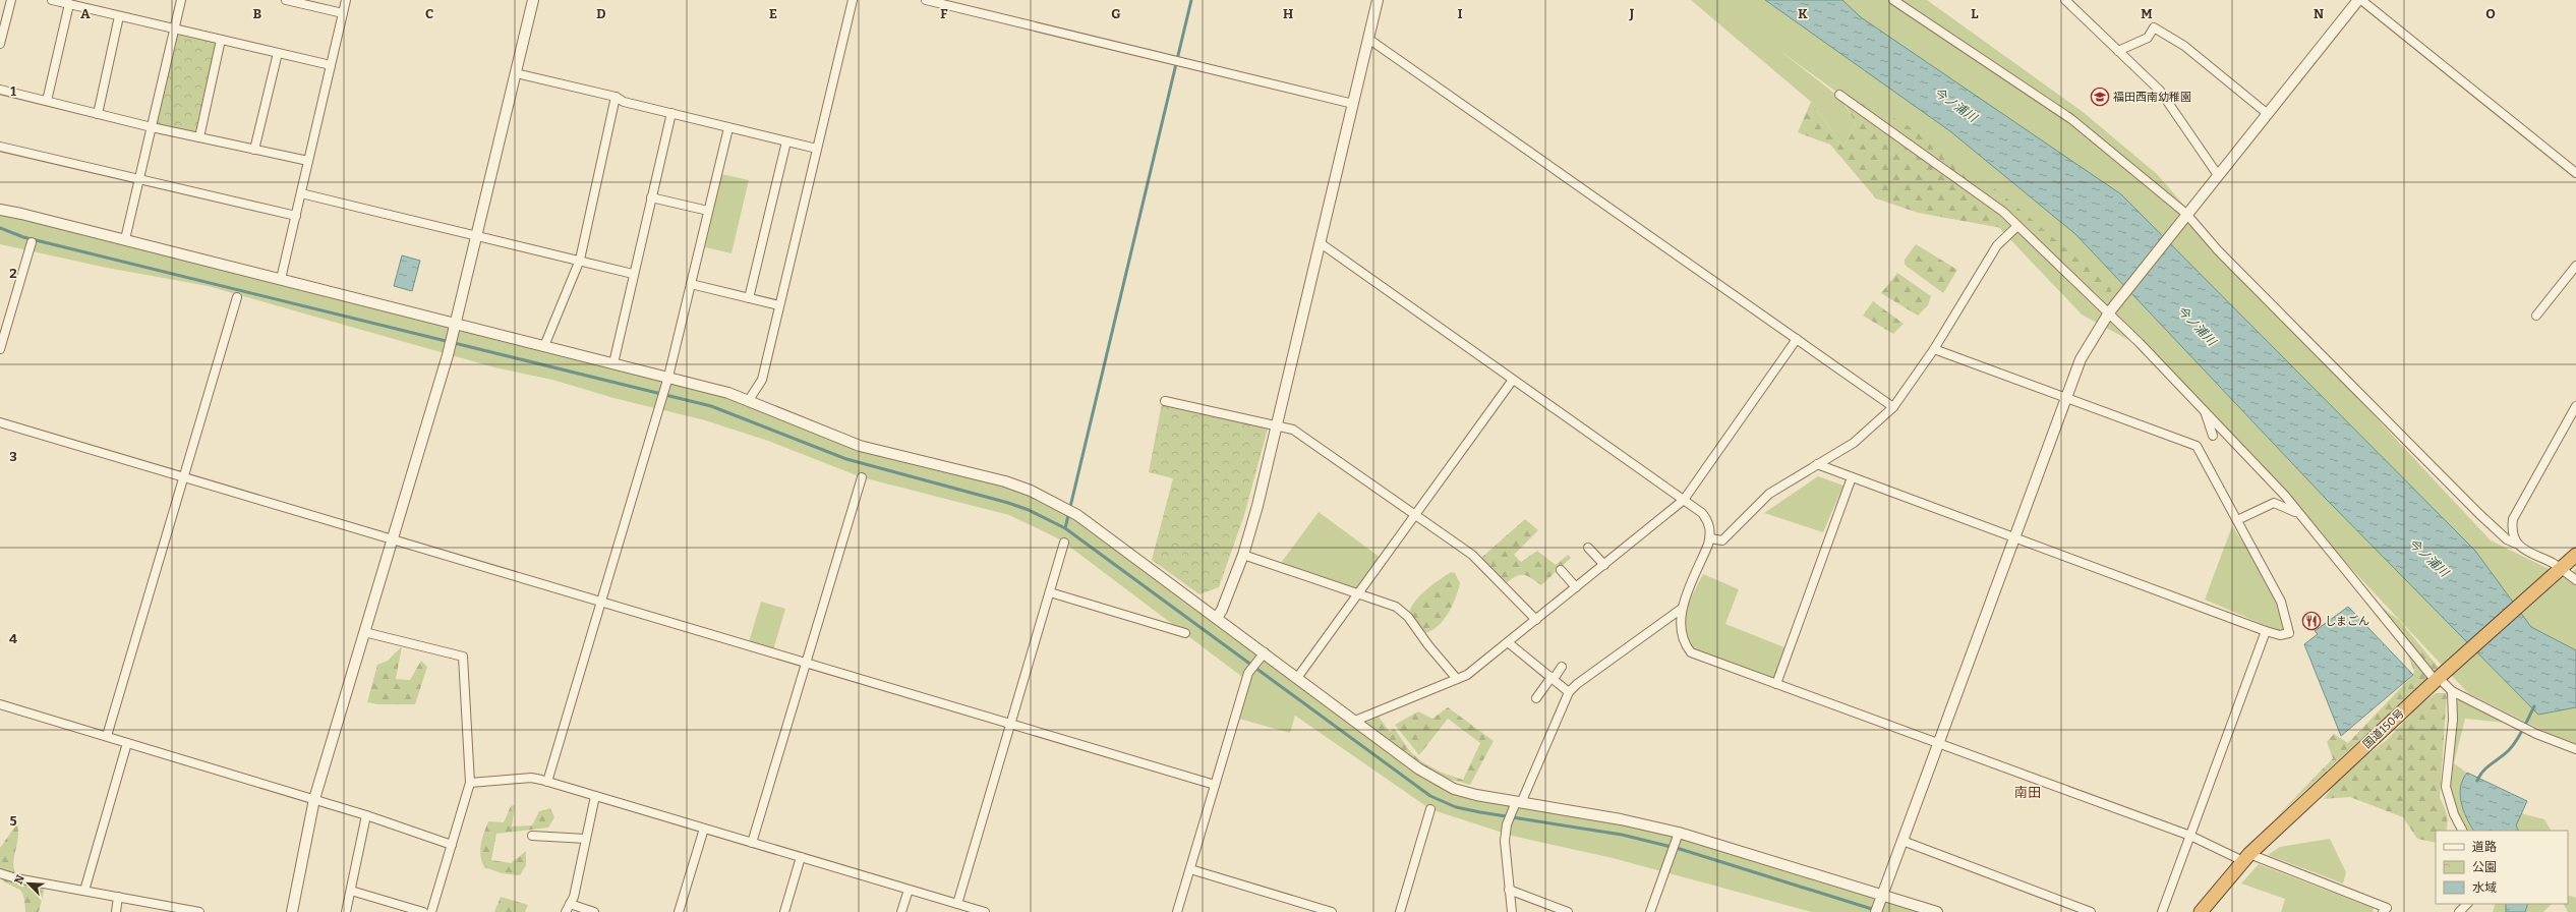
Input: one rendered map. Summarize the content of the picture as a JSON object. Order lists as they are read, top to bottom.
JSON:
{
  "streets": {
    "highway": ["国道150号"]
  },
  "districts": ["南田"],
  "water": ["今ノ浦川"],
  "places": {
    "school or university": ["福田西南幼稚園"],
    "restaurant": ["しまごん"]
  },
  "legend": ["道路", "公園", "水域"],
  "north": "top left",
  "grid": {
    "columns": [
      "A",
      "B",
      "C",
      "D",
      "E",
      "F",
      "G",
      "H",
      "I",
      "J",
      "K",
      "L",
      "M",
      "N",
      "O"
    ],
    "rows": [
      "1",
      "2",
      "3",
      "4",
      "5"
    ]
  }
}
